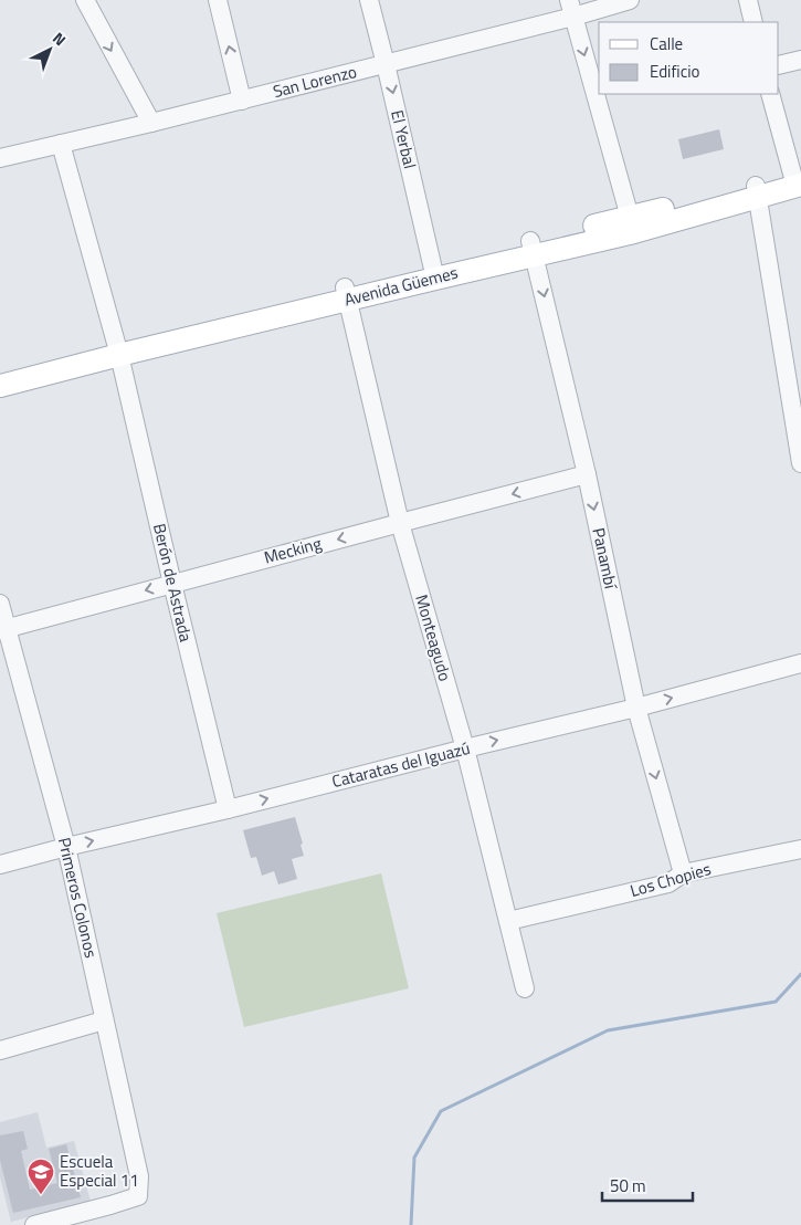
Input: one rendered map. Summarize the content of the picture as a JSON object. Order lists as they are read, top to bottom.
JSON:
{
  "streets": {
    "main road": ["Avenida Güemes"],
    "street": [
      "San Lorenzo",
      "El Yerbal",
      "Mecking",
      "Panambí",
      "Berón de Astrada",
      "Monteagudo",
      "Cataratas del Iguazú",
      "Los Chopies",
      "Primeros Colonos"
    ]
  },
  "crossings": [
    ["San Lorenzo", "El Yerbal"],
    ["San Lorenzo", "Berón de Astrada"],
    ["El Yerbal", "Avenida Güemes"],
    ["Avenida Güemes", "Panambí"],
    ["Avenida Güemes", "Berón de Astrada"],
    ["Avenida Güemes", "Monteagudo"],
    ["Mecking", "Panambí"],
    ["Mecking", "Berón de Astrada"],
    ["Mecking", "Monteagudo"],
    ["Mecking", "Primeros Colonos"],
    ["Panambí", "Cataratas del Iguazú"],
    ["Panambí", "Los Chopies"],
    ["Berón de Astrada", "Cataratas del Iguazú"],
    ["Monteagudo", "Cataratas del Iguazú"],
    ["Monteagudo", "Los Chopies"],
    ["Cataratas del Iguazú", "Primeros Colonos"]
  ],
  "one_way": [
    "El Yerbal",
    "Mecking",
    "Panambí",
    "Cataratas del Iguazú"
  ],
  "places": {
    "school or university": ["Escuela Especial 11"]
  },
  "legend": ["Calle", "Edificio"],
  "scale_bar": "50 m",
  "north": "top right"
}
